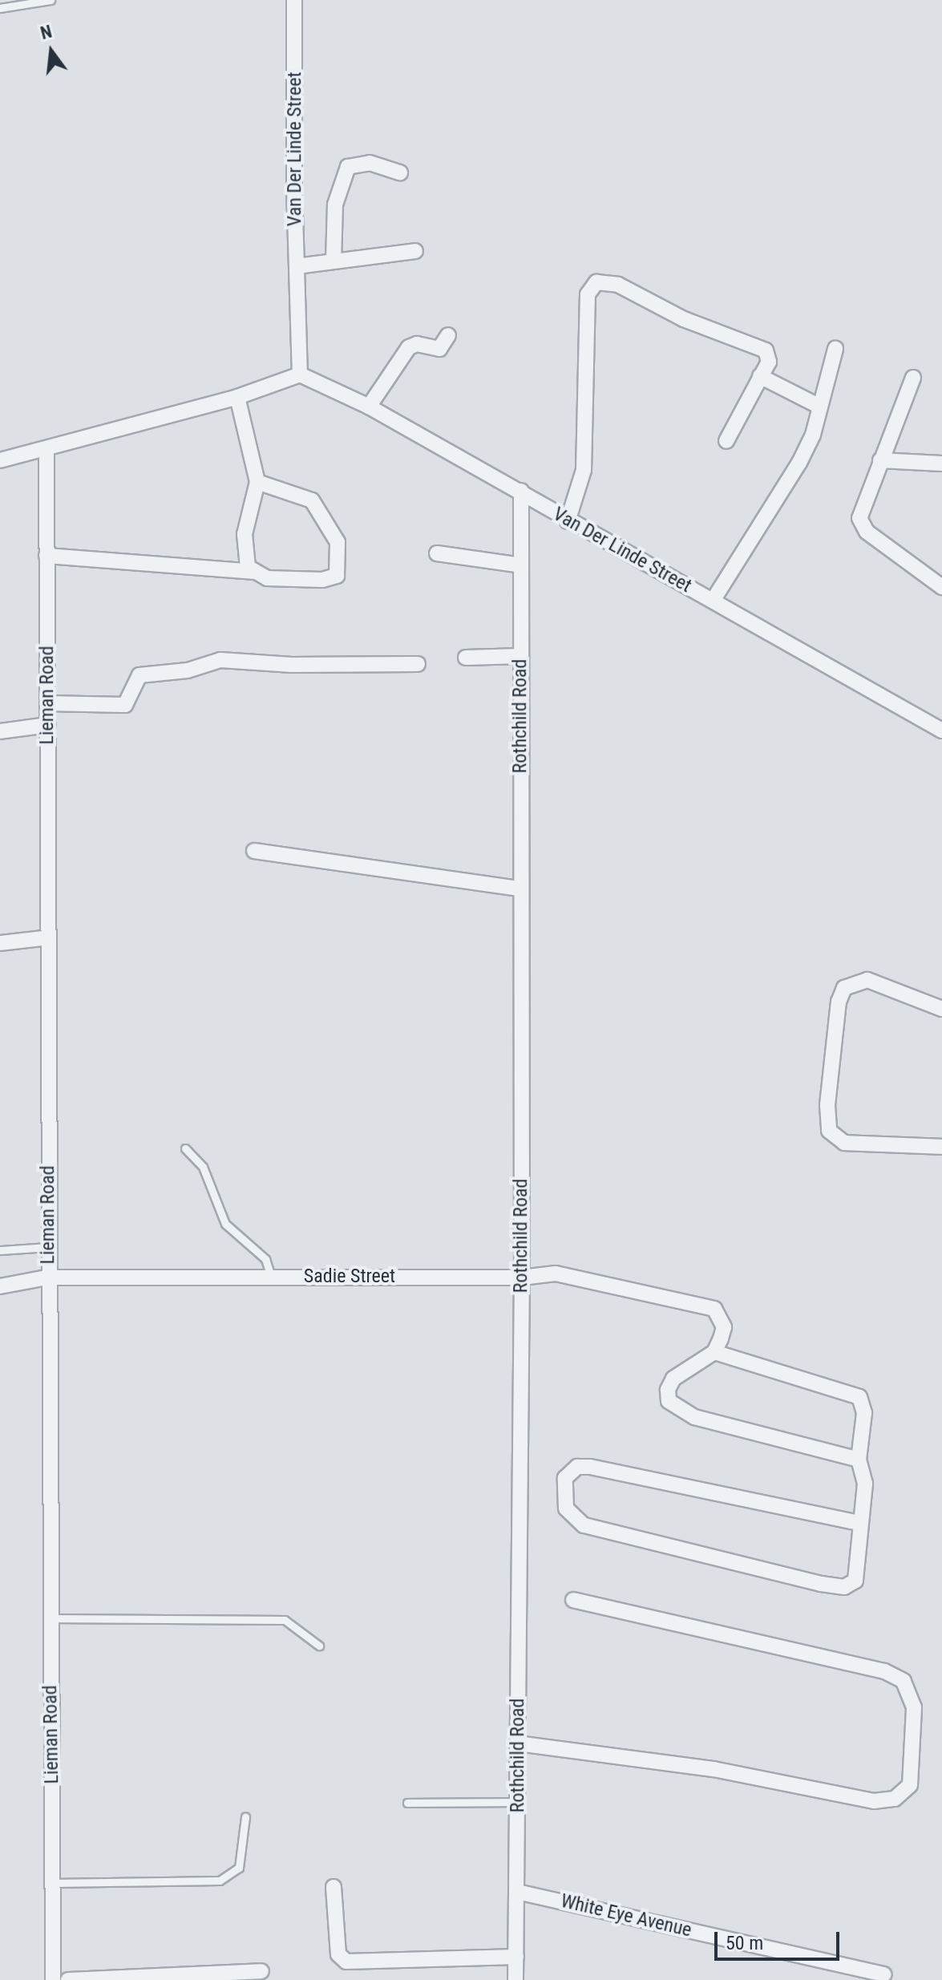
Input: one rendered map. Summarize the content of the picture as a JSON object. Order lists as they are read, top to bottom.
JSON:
{
  "streets": {
    "street": [
      "Van Der Linde Street",
      "Lieman Road",
      "Rothchild Road",
      "Sadie Street",
      "White Eye Avenue"
    ]
  },
  "crossings": [
    ["Van Der Linde Street", "Rothchild Road"],
    ["Lieman Road", "Sadie Street"],
    ["Rothchild Road", "Sadie Street"],
    ["Rothchild Road", "White Eye Avenue"]
  ],
  "scale_bar": "50 m",
  "north": "top"
}
